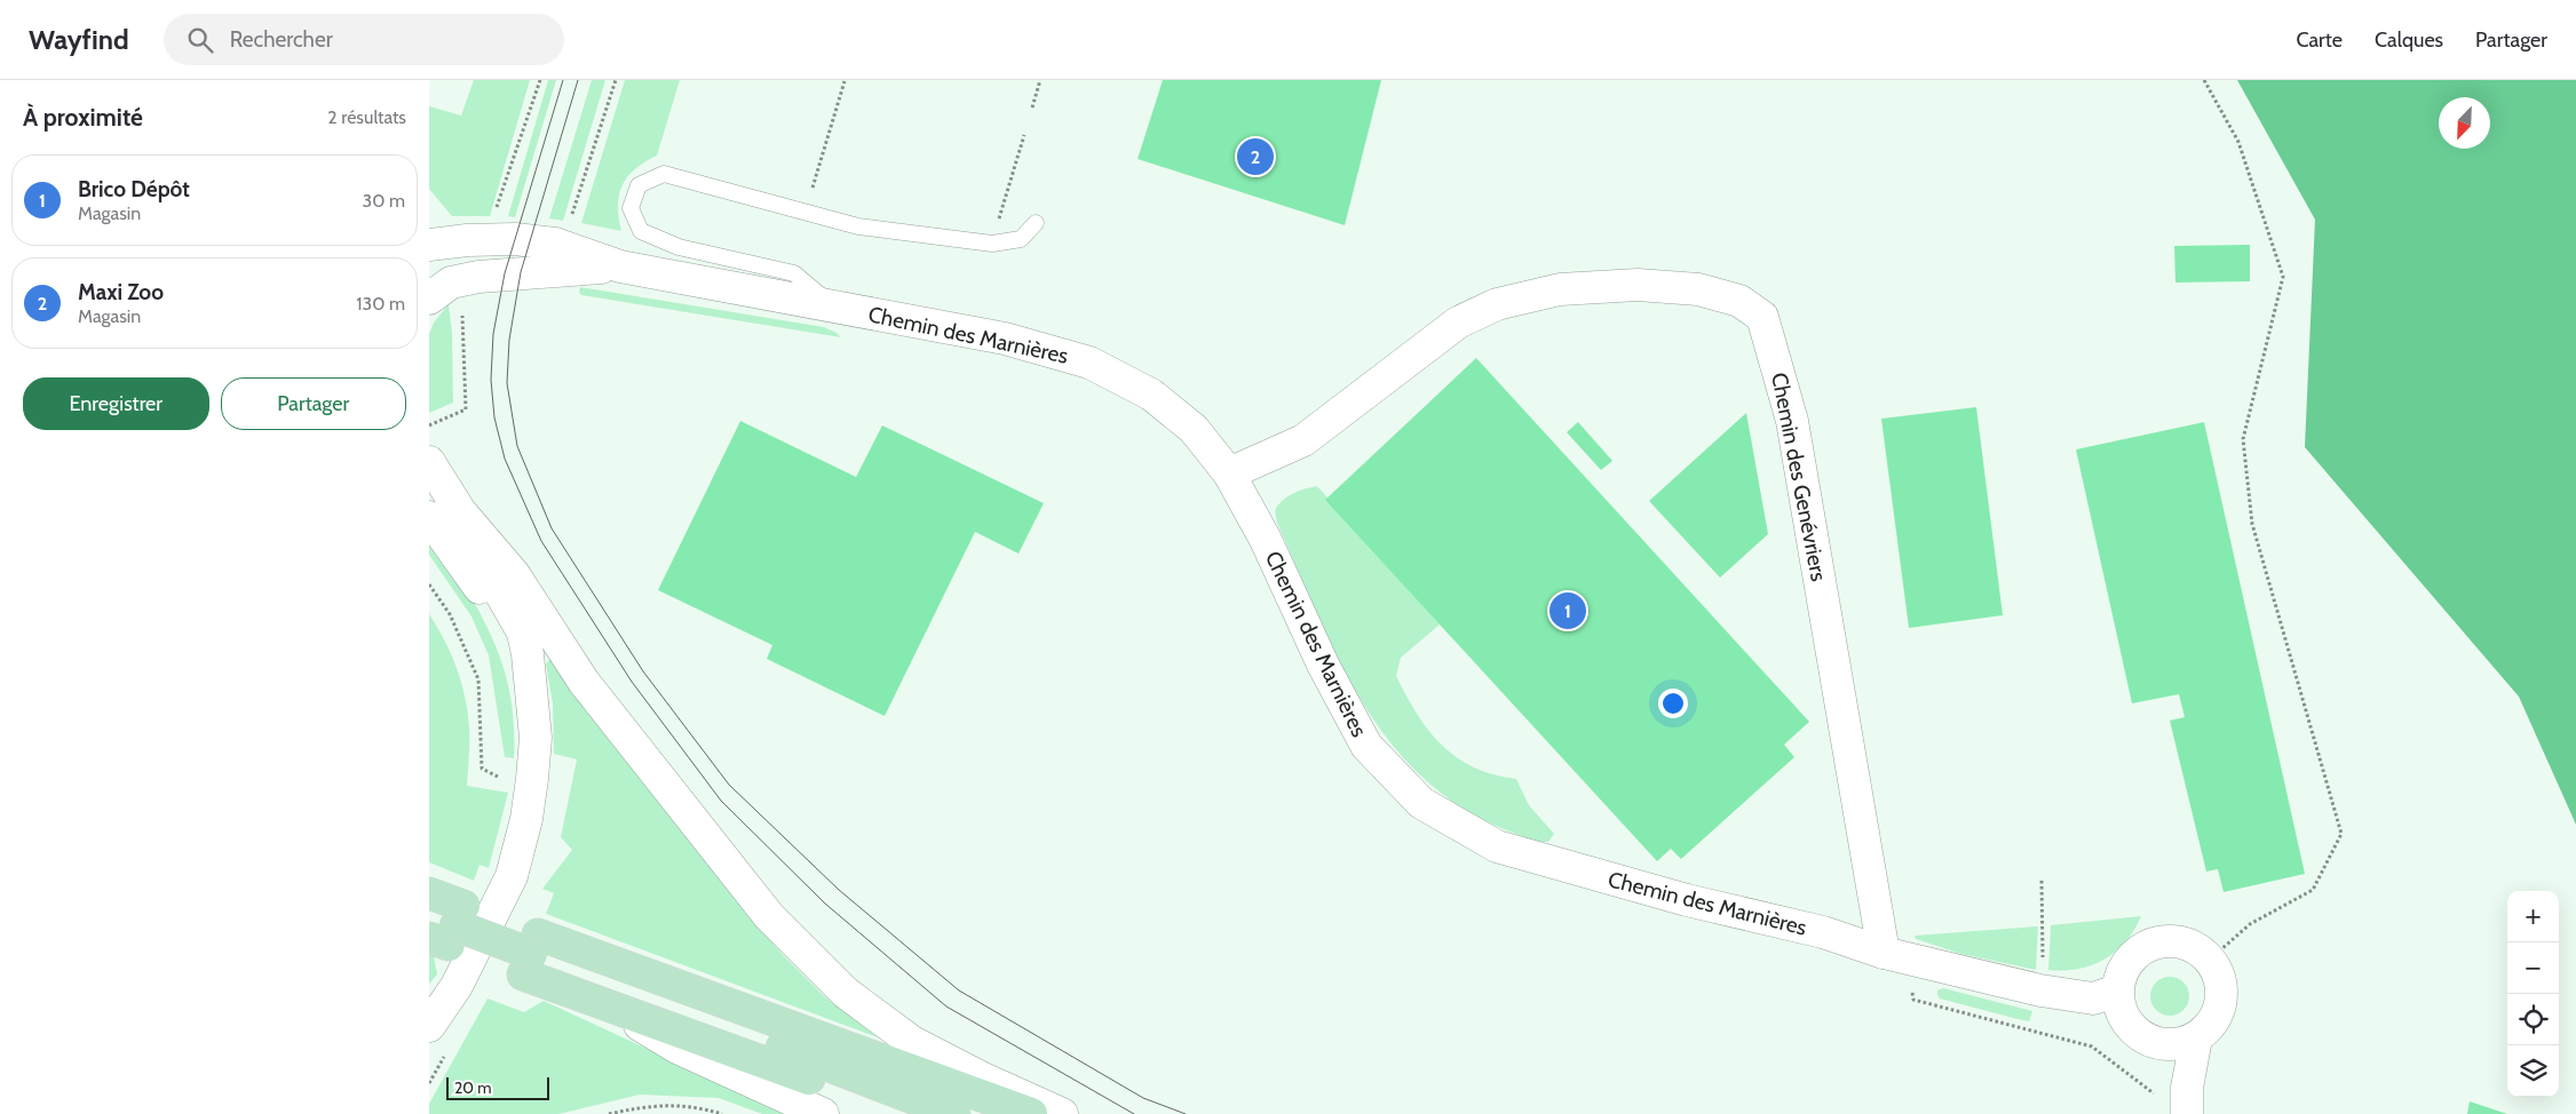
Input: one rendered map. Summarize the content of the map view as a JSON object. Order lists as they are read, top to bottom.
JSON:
{
  "streets": {
    "street": ["Chemin des Marnières", "Chemin des Genévriers"]
  },
  "crossings": [
    ["Chemin des Marnières", "Chemin des Genévriers"]
  ],
  "scale_bar": "20 m",
  "north": "bottom left",
  "page": {
    "header": "Wayfind",
    "search": "Rechercher",
    "nav": ["Carte", "Calques", "Partager"],
    "heading": ["À proximité", "2 résultats"],
    "pins": ["2", "1"],
    "list": [
      {
        "mark": "1",
        "name": "Brico Dépôt",
        "note": "Magasin",
        "value": "30 m"
      },
      {
        "mark": "2",
        "name": "Maxi Zoo",
        "note": "Magasin",
        "value": "130 m"
      }
    ],
    "buttons": ["Enregistrer", "Partager"],
    "map_buttons": ["+", "−"],
    "scale": "20 m"
  }
}
